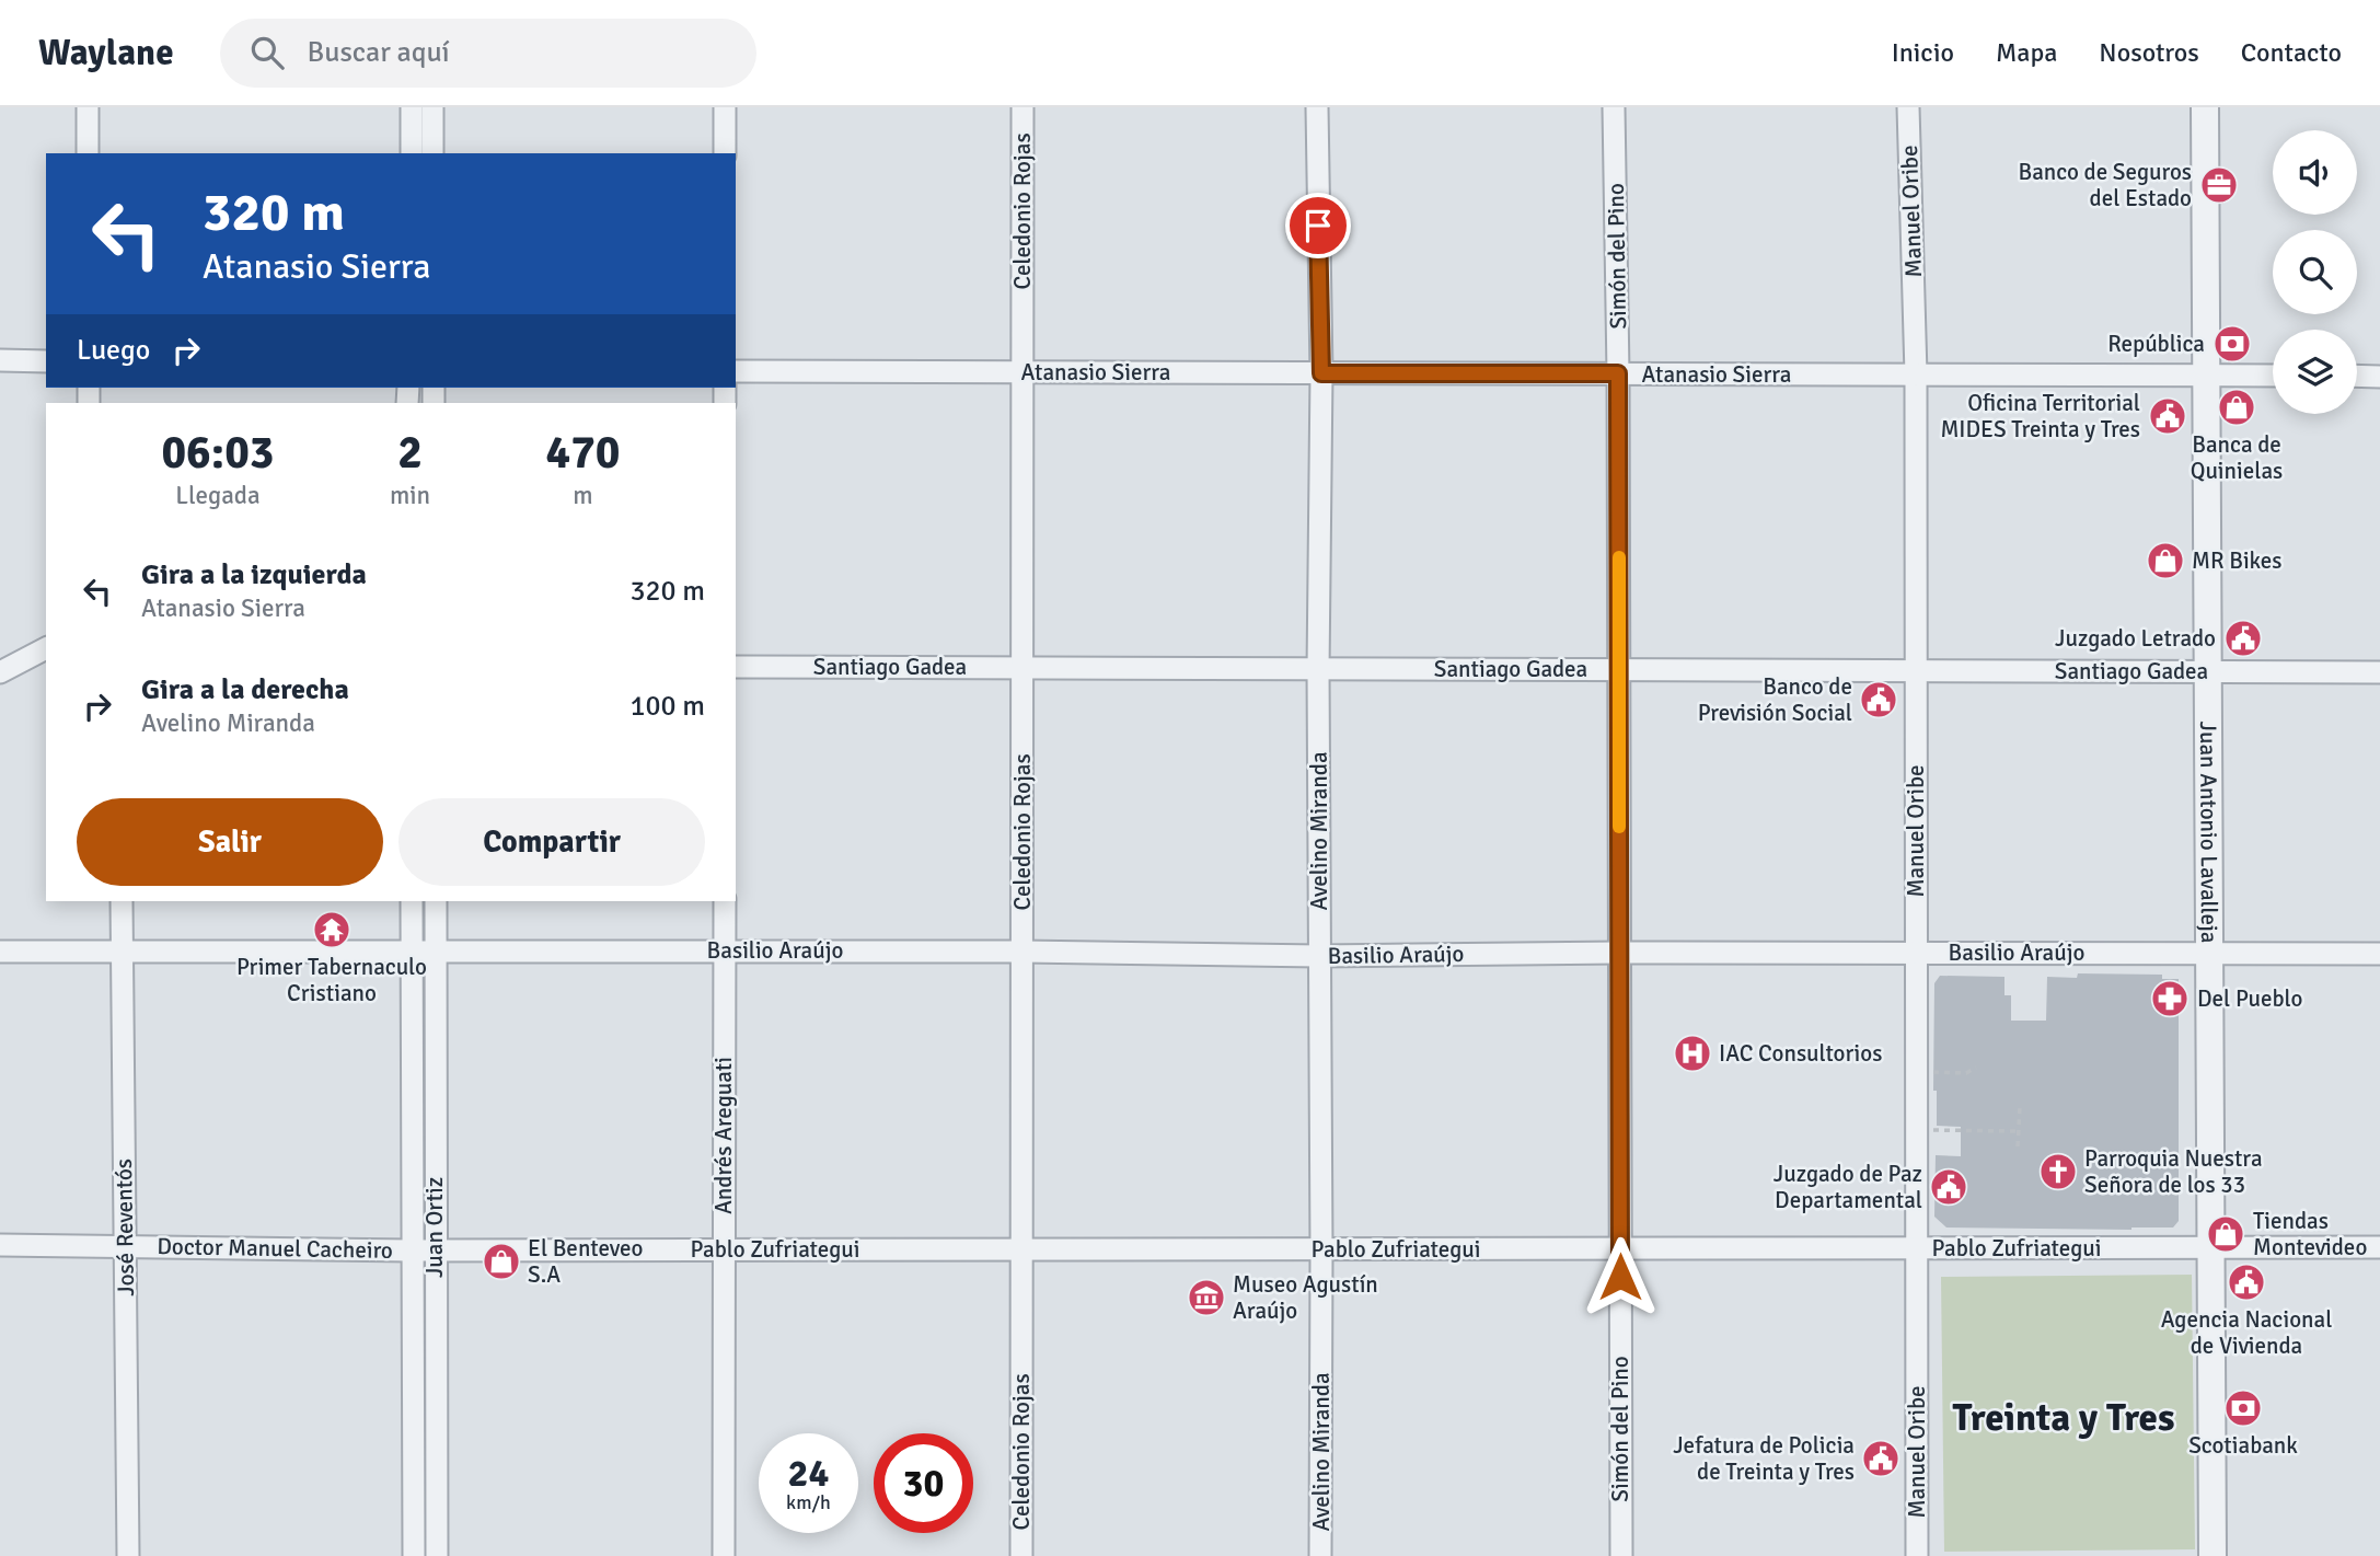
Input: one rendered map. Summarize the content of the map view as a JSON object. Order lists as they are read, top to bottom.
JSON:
{
  "streets": {
    "street": [
      "Celedonio Rojas",
      "Manuel Oribe",
      "Simón del Pino",
      "Atanasio Sierra",
      "Santiago Gadea",
      "Avelino Miranda",
      "Juan Antonio Lavalleja",
      "Basilio Araújo",
      "Andrés Areguati",
      "José Reventós",
      "Juan Ortiz",
      "Doctor Manuel Cacheiro",
      "Pablo Zufriategui"
    ]
  },
  "crossings": [
    ["Celedonio Rojas", "Atanasio Sierra"],
    ["Celedonio Rojas", "Santiago Gadea"],
    ["Celedonio Rojas", "Basilio Araújo"],
    ["Celedonio Rojas", "Pablo Zufriategui"],
    ["Manuel Oribe", "Atanasio Sierra"],
    ["Manuel Oribe", "Santiago Gadea"],
    ["Manuel Oribe", "Basilio Araújo"],
    ["Manuel Oribe", "Pablo Zufriategui"],
    ["Simón del Pino", "Atanasio Sierra"],
    ["Simón del Pino", "Santiago Gadea"],
    ["Simón del Pino", "Basilio Araújo"],
    ["Simón del Pino", "Pablo Zufriategui"],
    ["Atanasio Sierra", "Avelino Miranda"],
    ["Atanasio Sierra", "Juan Antonio Lavalleja"],
    ["Santiago Gadea", "Avelino Miranda"],
    ["Santiago Gadea", "Juan Antonio Lavalleja"],
    ["Avelino Miranda", "Basilio Araújo"],
    ["Avelino Miranda", "Pablo Zufriategui"],
    ["Juan Antonio Lavalleja", "Basilio Araújo"],
    ["Juan Antonio Lavalleja", "Pablo Zufriategui"],
    ["Basilio Araújo", "Andrés Areguati"],
    ["Basilio Araújo", "José Reventós"],
    ["Basilio Araújo", "Juan Ortiz"],
    ["Andrés Areguati", "Pablo Zufriategui"],
    ["José Reventós", "Doctor Manuel Cacheiro"],
    ["Juan Ortiz", "Doctor Manuel Cacheiro"],
    ["Juan Ortiz", "Pablo Zufriategui"],
    ["Doctor Manuel Cacheiro", "Pablo Zufriategui"]
  ],
  "districts": ["Treinta y Tres"],
  "places": {
    "office": ["Banco de Seguros del Estado"],
    "bank": ["República", "Scotiabank"],
    "shop": [
      "Banca de Quinielas",
      "MR Bikes",
      "Tiendas Montevideo",
      "El Benteveo S.A"
    ],
    "public building": [
      "Oficina Territorial MIDES Treinta y Tres",
      "Juzgado Letrado",
      "Banco de Previsión Social",
      "Juzgado de Paz Departamental",
      "Agencia Nacional de Vivienda",
      "Jefatura de Policia de Treinta y Tres"
    ],
    "temple": ["Primer Tabernaculo Cristiano"],
    "pharmacy": ["Del Pueblo"],
    "hospital": ["IAC Consultorios"],
    "church": ["Parroquia Nuestra Señora de los 33"],
    "museum": ["Museo Agustín Araújo"]
  },
  "page": {
    "header": "Waylane",
    "search": "Buscar aquí",
    "nav": [
      "Inicio",
      "Mapa",
      "Nosotros",
      "Contacto"
    ],
    "turn": ["320 m", "Atanasio Sierra"],
    "then": "Luego",
    "eta": [
      "06:03",
      "Llegada",
      "2",
      "min",
      "470",
      "m"
    ],
    "list": [
      {
        "name": "Gira a la izquierda",
        "note": "Atanasio Sierra",
        "value": "320 m"
      },
      {
        "name": "Gira a la derecha",
        "note": "Avelino Miranda",
        "value": "100 m"
      }
    ],
    "buttons": ["Salir", "Compartir"],
    "speed": "24 km/h",
    "limit": "30"
  }
}
